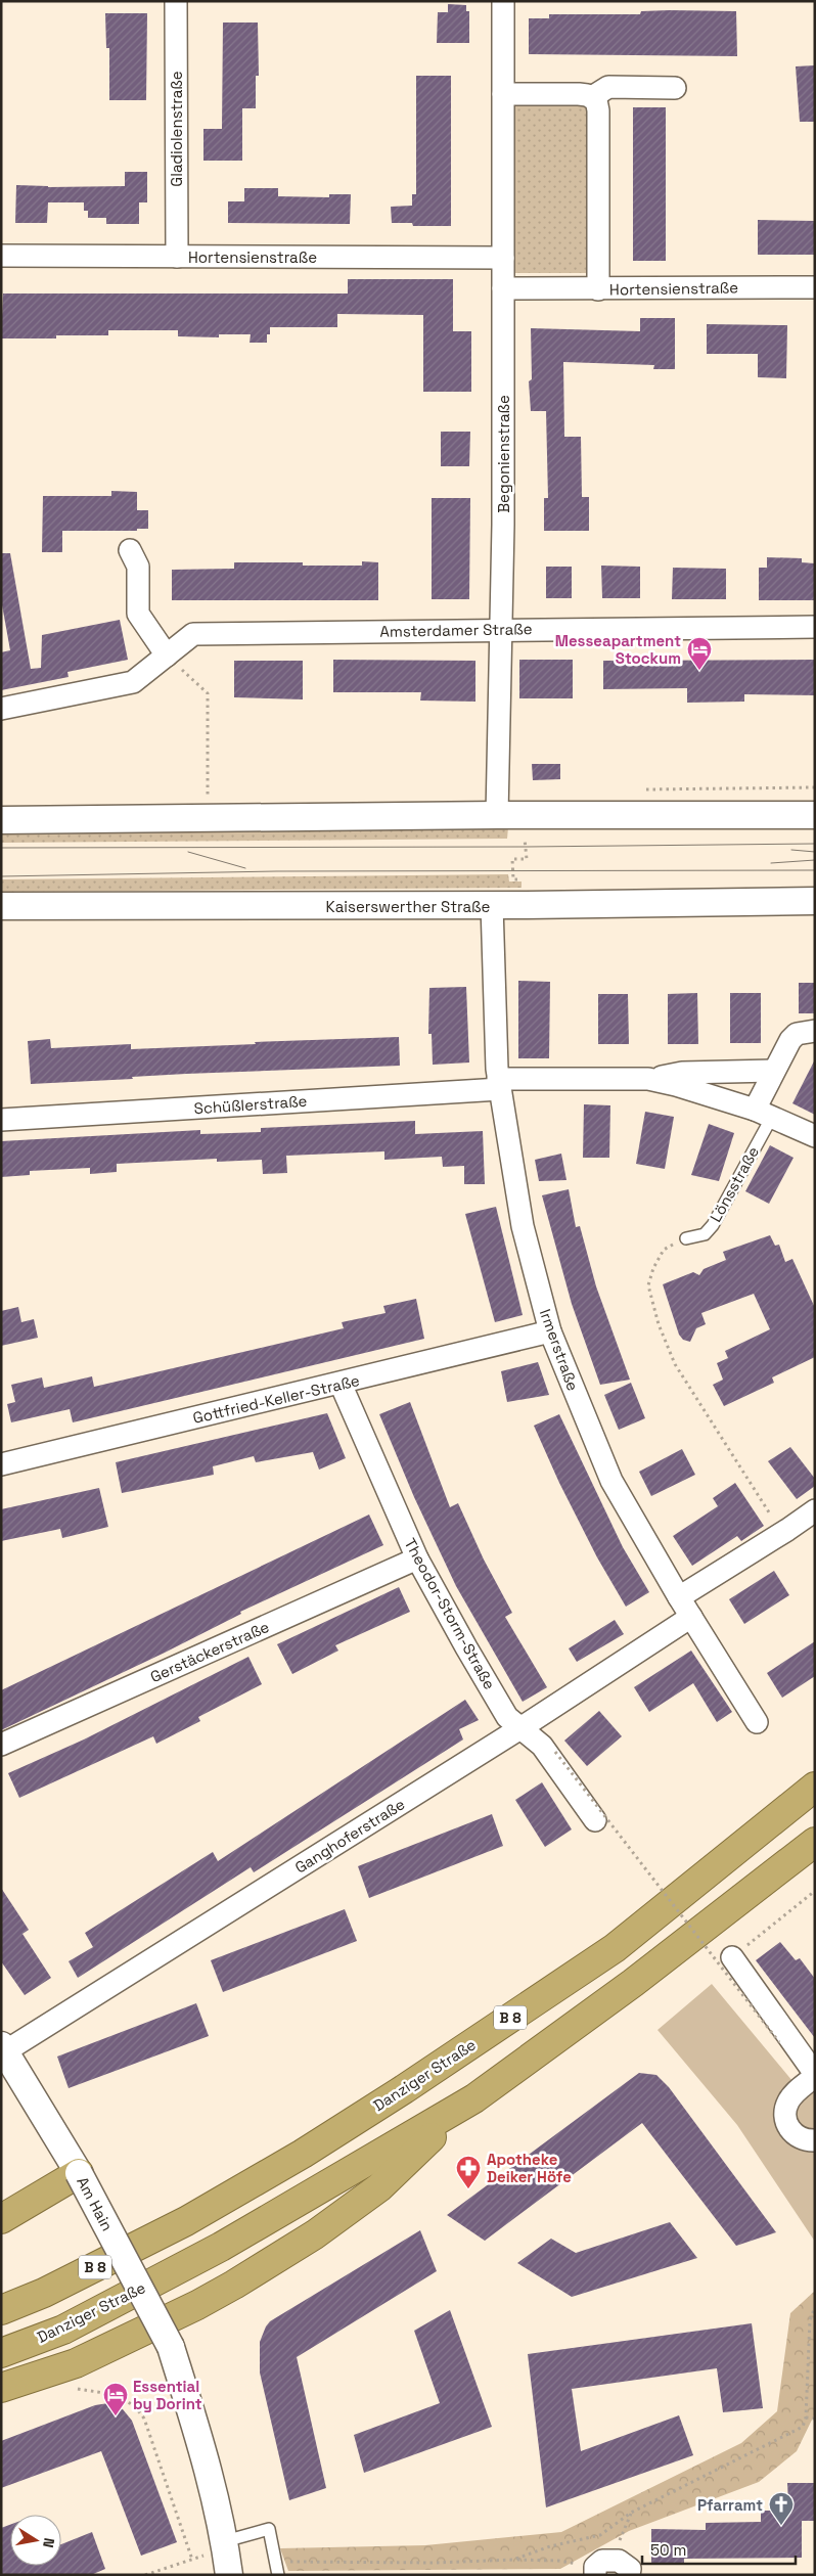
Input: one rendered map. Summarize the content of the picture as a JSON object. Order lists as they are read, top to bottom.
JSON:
{
  "streets": {
    "highway": ["B 8", "Danziger Straße"],
    "street": [
      "Gladiolenstraße",
      "Hortensienstraße",
      "Begonienstraße",
      "Amsterdamer Straße",
      "Kaiserswerther Straße",
      "Schüßlerstraße",
      "Irmerstraße",
      "Gottfried-Keller-Straße",
      "Theodor-Storm-Straße",
      "Gerstäckerstraße",
      "Ganghoferstraße",
      "Am Hain"
    ],
    "lane": ["Lönsstraße"]
  },
  "crossings": [
    ["Gladiolenstraße", "Hortensienstraße"],
    ["Hortensienstraße", "Begonienstraße"],
    ["Begonienstraße", "Amsterdamer Straße"],
    ["Kaiserswerther Straße", "Irmerstraße"],
    ["Schüßlerstraße", "Irmerstraße"],
    ["Irmerstraße", "Gottfried-Keller-Straße"],
    ["Irmerstraße", "Ganghoferstraße"],
    ["Gottfried-Keller-Straße", "Theodor-Storm-Straße"],
    ["Theodor-Storm-Straße", "Gerstäckerstraße"],
    ["Theodor-Storm-Straße", "Ganghoferstraße"],
    ["Ganghoferstraße", "Am Hain"]
  ],
  "places": {
    "hotel": ["Messeapartment Stockum", "Essential by Dorint"],
    "pharmacy": ["Apotheke Deiker Höfe"],
    "church": ["Pfarramt"]
  },
  "scale_bar": "50 m",
  "north": "right"
}
